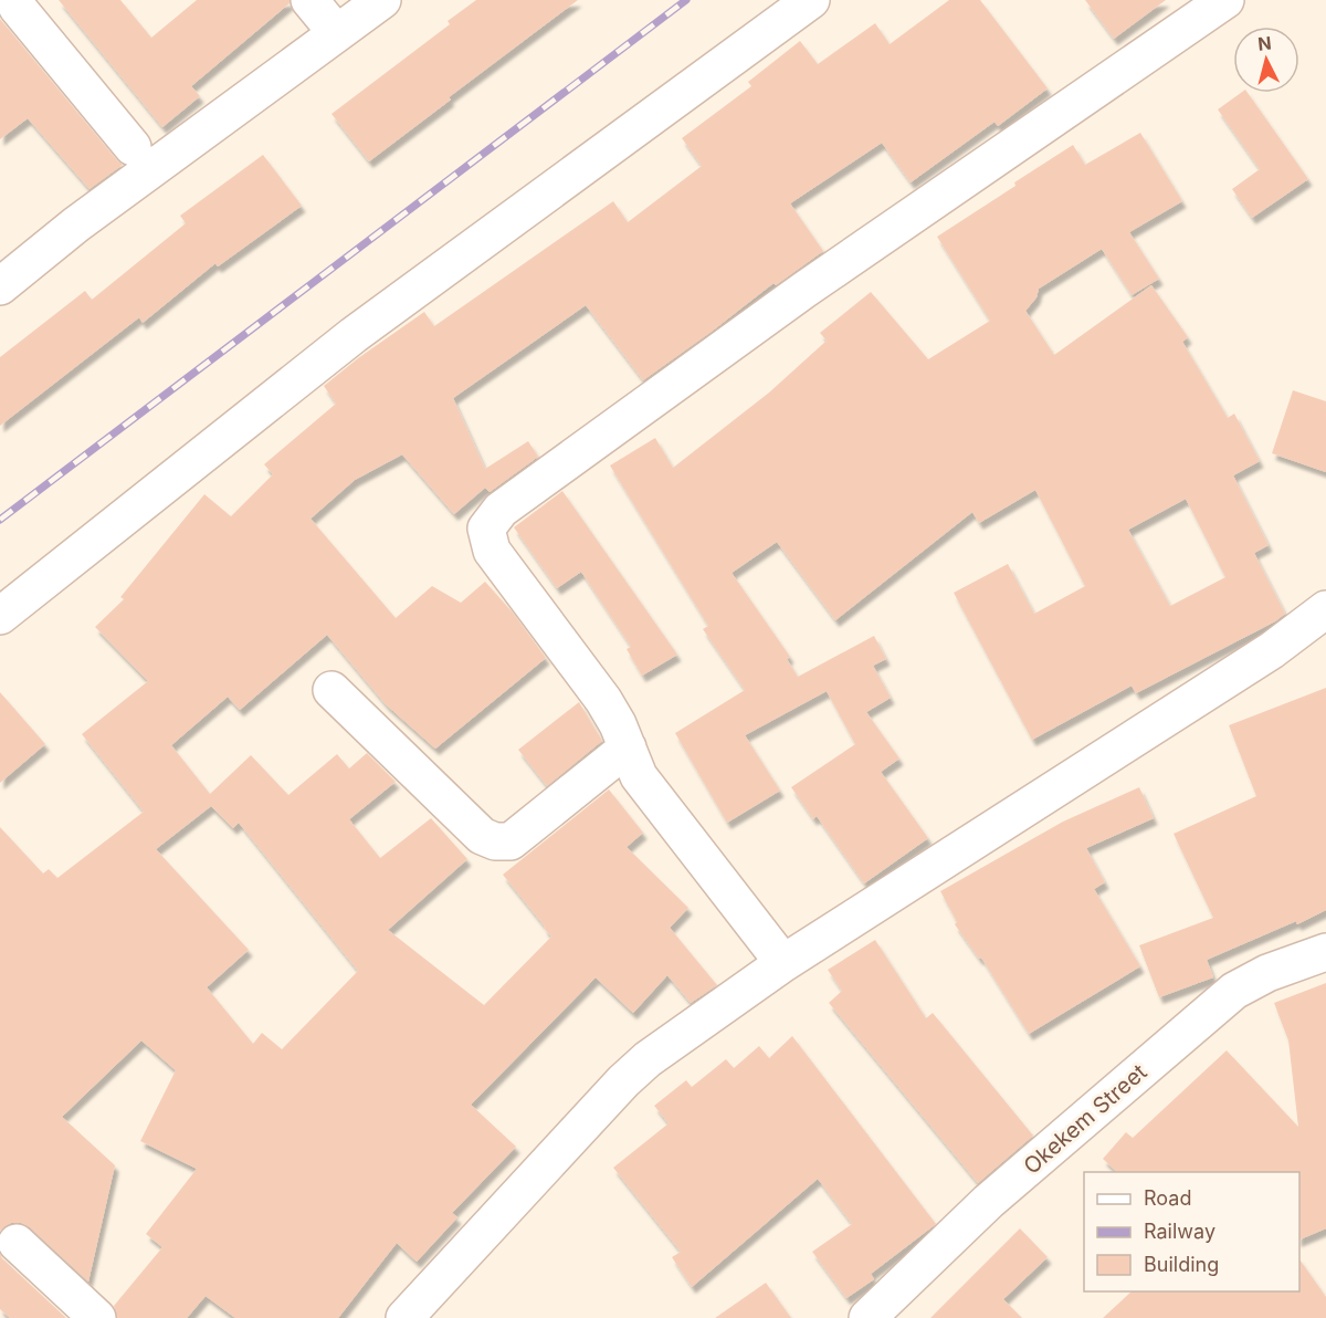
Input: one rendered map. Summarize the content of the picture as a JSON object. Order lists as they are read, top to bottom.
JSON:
{
  "streets": {
    "street": ["Okekem Street"]
  },
  "legend": ["Road", "Railway", "Building"],
  "north": "top"
}
